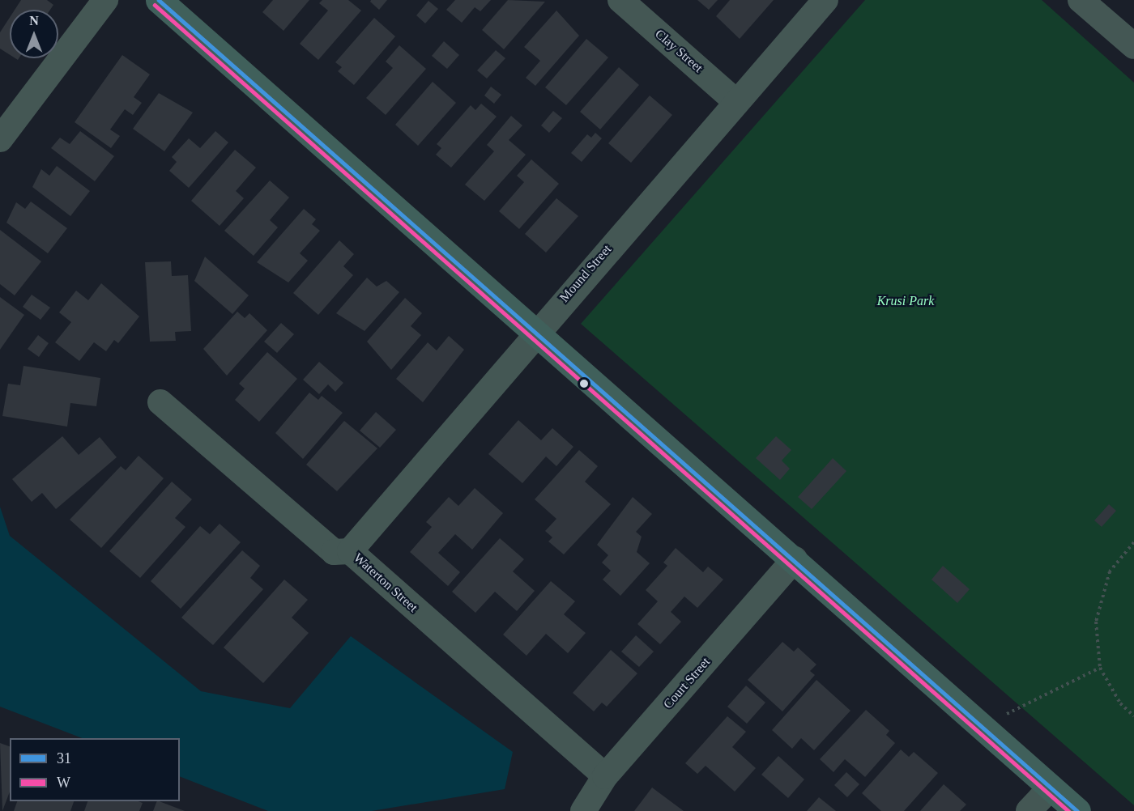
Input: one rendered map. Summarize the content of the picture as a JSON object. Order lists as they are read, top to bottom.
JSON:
{
  "streets": {
    "street": [
      "Clay Street",
      "Mound Street",
      "Waterton Street",
      "Court Street"
    ]
  },
  "crossings": [
    ["Clay Street", "Mound Street"],
    ["Mound Street", "Waterton Street"],
    ["Waterton Street", "Court Street"]
  ],
  "parks": ["Krusi Park"],
  "lines": ["transit line 31", "transit line W"],
  "legend": ["31", "W"],
  "north": "top"
}
